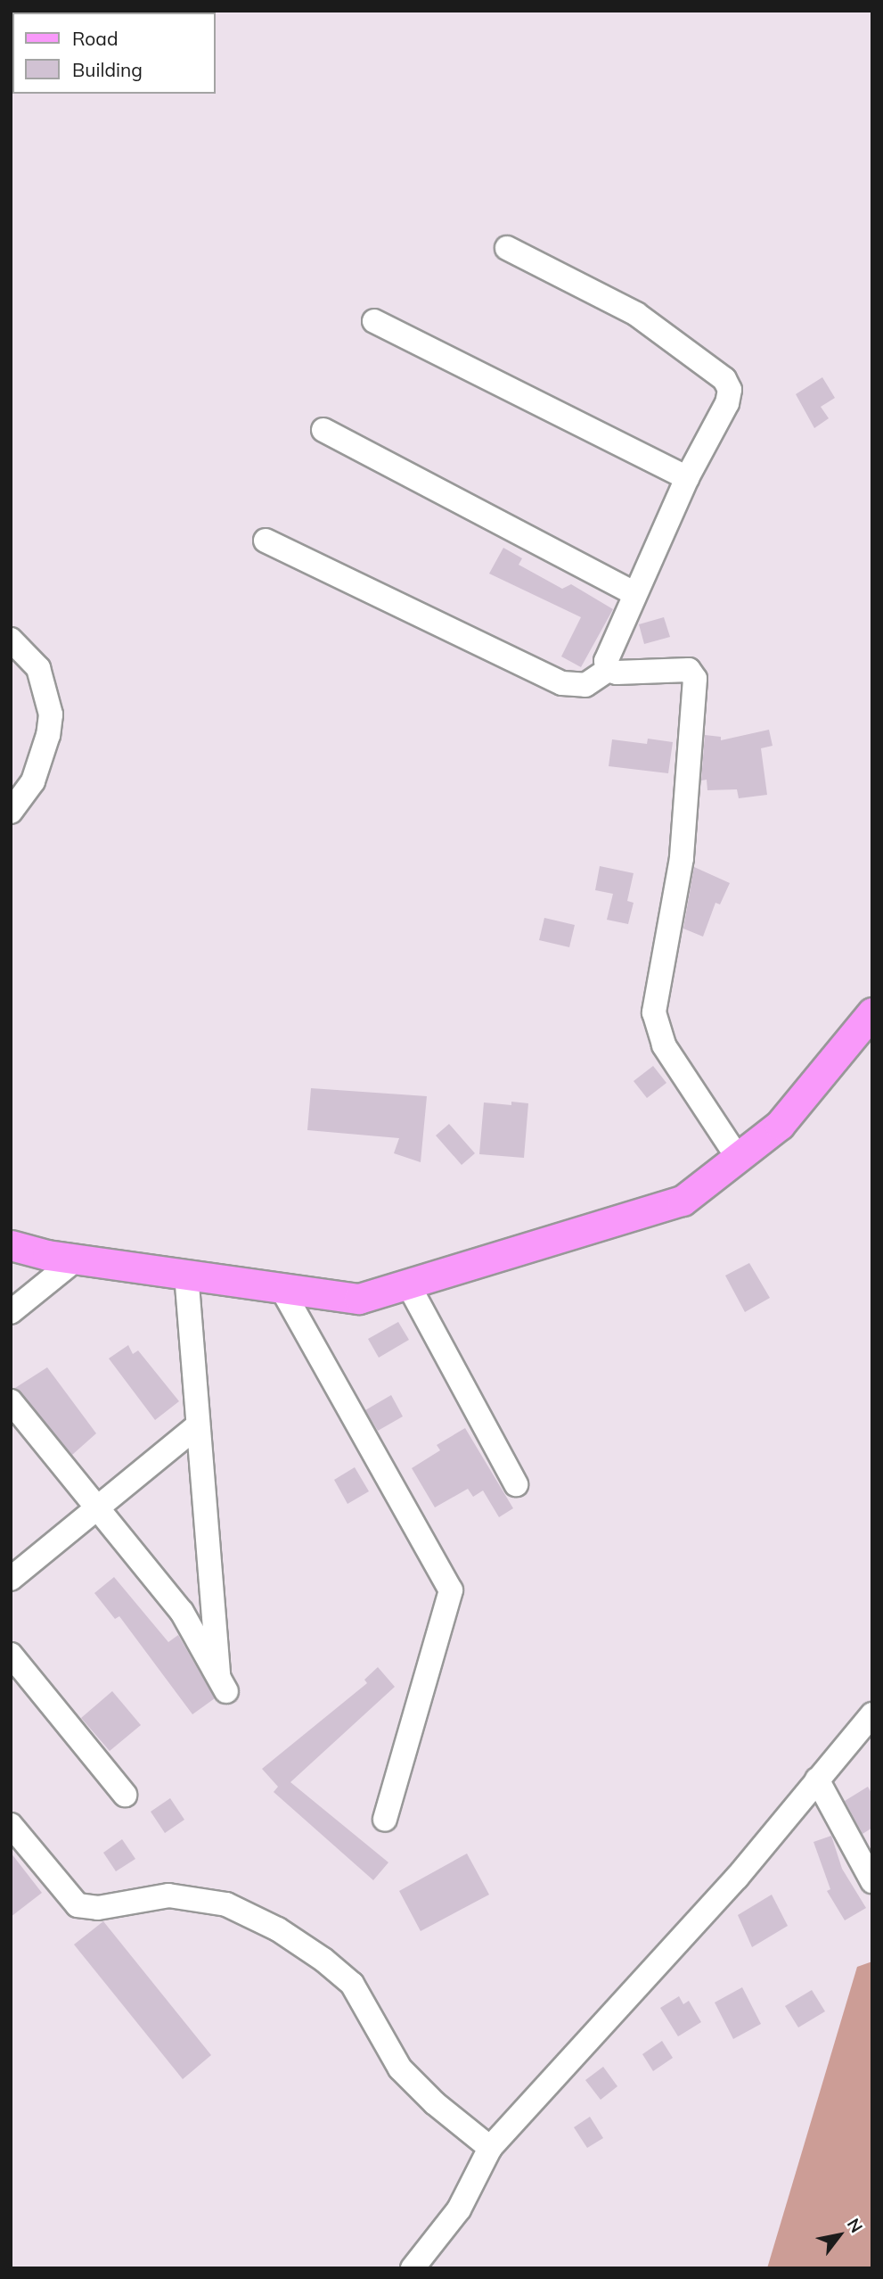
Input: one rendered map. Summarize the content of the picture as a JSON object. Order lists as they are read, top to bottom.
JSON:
{
  "legend": ["Road", "Building"],
  "north": "top right"
}
